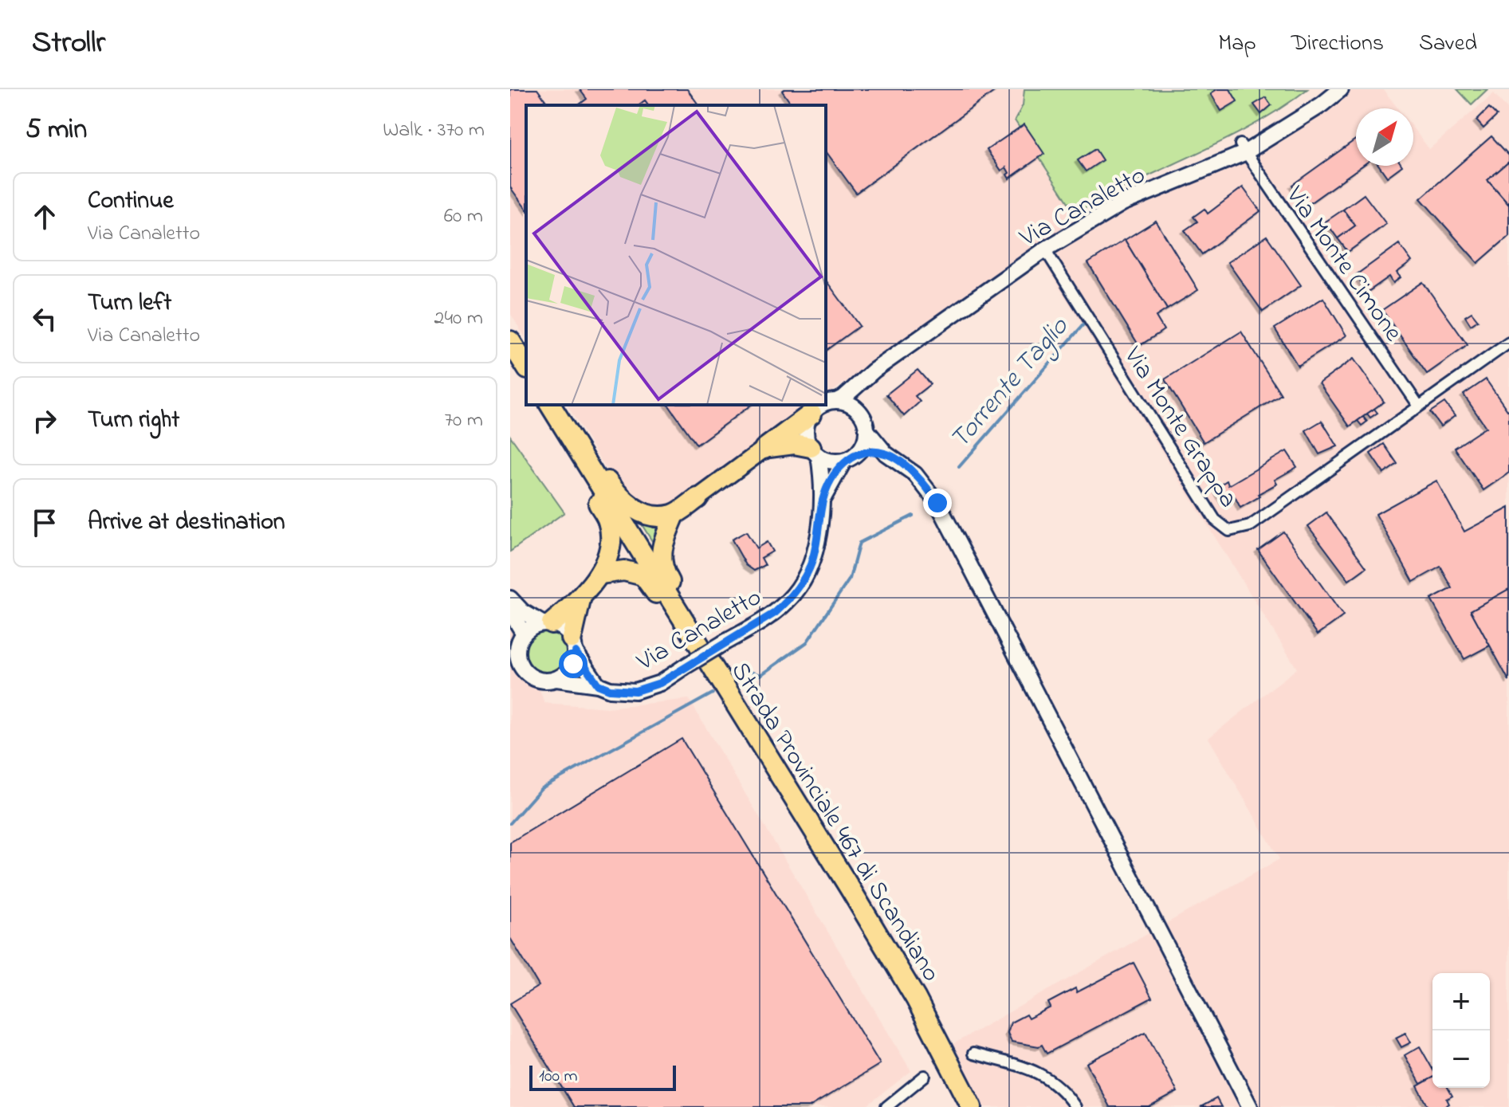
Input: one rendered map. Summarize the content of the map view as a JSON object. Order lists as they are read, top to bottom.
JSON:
{
  "streets": {
    "highway": ["Strada Provinciale 467 di Scandiano"],
    "main road": ["Via Canaletto"],
    "street": ["Via Monte Cimone", "Via Monte Grappa"]
  },
  "crossings": [
    ["Via Canaletto", "Via Monte Cimone"],
    ["Via Canaletto", "Via Monte Grappa"],
    ["Via Monte Cimone", "Via Monte Grappa"]
  ],
  "water": ["Torrente Taglio"],
  "scale_bar": "100 m",
  "north": "top right",
  "page": {
    "header": "Strollr",
    "nav": ["Map", "Directions", "Saved"],
    "heading": ["5 min", "Walk · 370 m"],
    "list": [
      ["Continue", "Via Canaletto", "60 m"],
      ["Turn left", "Via Canaletto", "240 m"],
      ["Turn right", "70 m"],
      "Arrive at destination"
    ],
    "map_buttons": ["+", "−"],
    "scale": "100 m"
  }
}
